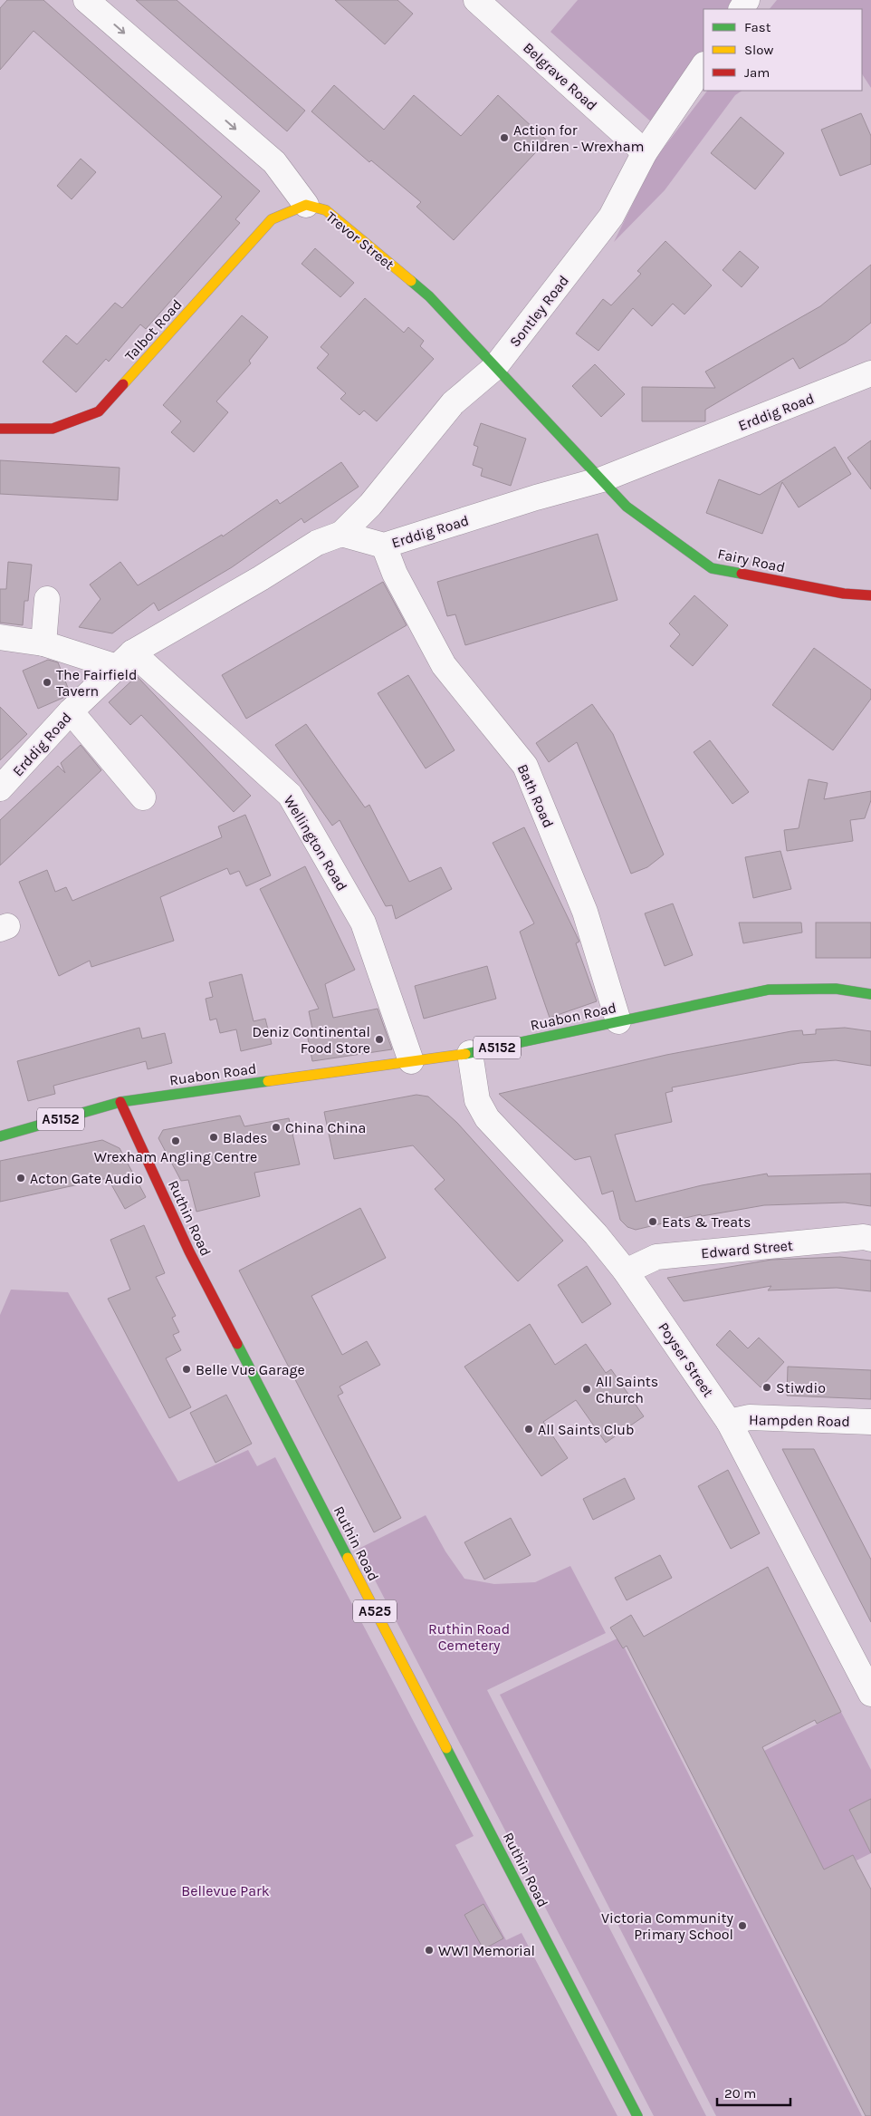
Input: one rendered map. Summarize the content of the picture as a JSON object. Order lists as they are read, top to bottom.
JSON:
{
  "streets": {
    "main road": [
      "Trevor Street",
      "Talbot Road",
      "Fairy Road",
      "Ruabon Road",
      "A5152",
      "Ruthin Road",
      "A525"
    ],
    "street": [
      "Belgrave Road",
      "Sontley Road",
      "Erddig Road",
      "Bath Road",
      "Wellington Road",
      "Edward Street",
      "Poyser Street",
      "Hampden Road"
    ]
  },
  "crossings": [
    ["Belgrave Road", "Sontley Road"],
    ["Trevor Street", "Sontley Road"],
    ["Trevor Street", "Talbot Road"],
    ["Trevor Street", "Erddig Road"],
    ["Trevor Street", "Fairy Road"],
    ["Sontley Road", "Erddig Road"],
    ["Erddig Road", "Fairy Road"],
    ["Erddig Road", "Bath Road"],
    ["Erddig Road", "Wellington Road"],
    ["Bath Road", "Ruabon Road"],
    ["Wellington Road", "Ruabon Road"],
    ["Ruabon Road", "A5152"],
    ["Ruabon Road", "Ruthin Road"],
    ["Ruabon Road", "Poyser Street"],
    ["A5152", "Ruthin Road"],
    ["Edward Street", "Poyser Street"],
    ["Poyser Street", "Hampden Road"]
  ],
  "parks": ["Ruthin Road Cemetery", "Bellevue Park"],
  "places": [
    "Action for Children - Wrexham",
    "The Fairfield Tavern",
    "Deniz Continental Food Store",
    "China China",
    "Blades",
    "Wrexham Angling Centre",
    "Acton Gate Audio",
    "Eats & Treats",
    "Belle Vue Garage",
    "Stiwdio",
    "All Saints Church",
    "All Saints Club",
    "Victoria Community Primary School",
    "WW1 Memorial"
  ],
  "legend": ["Fast", "Slow", "Jam"],
  "scale_bar": "20 m"
}
